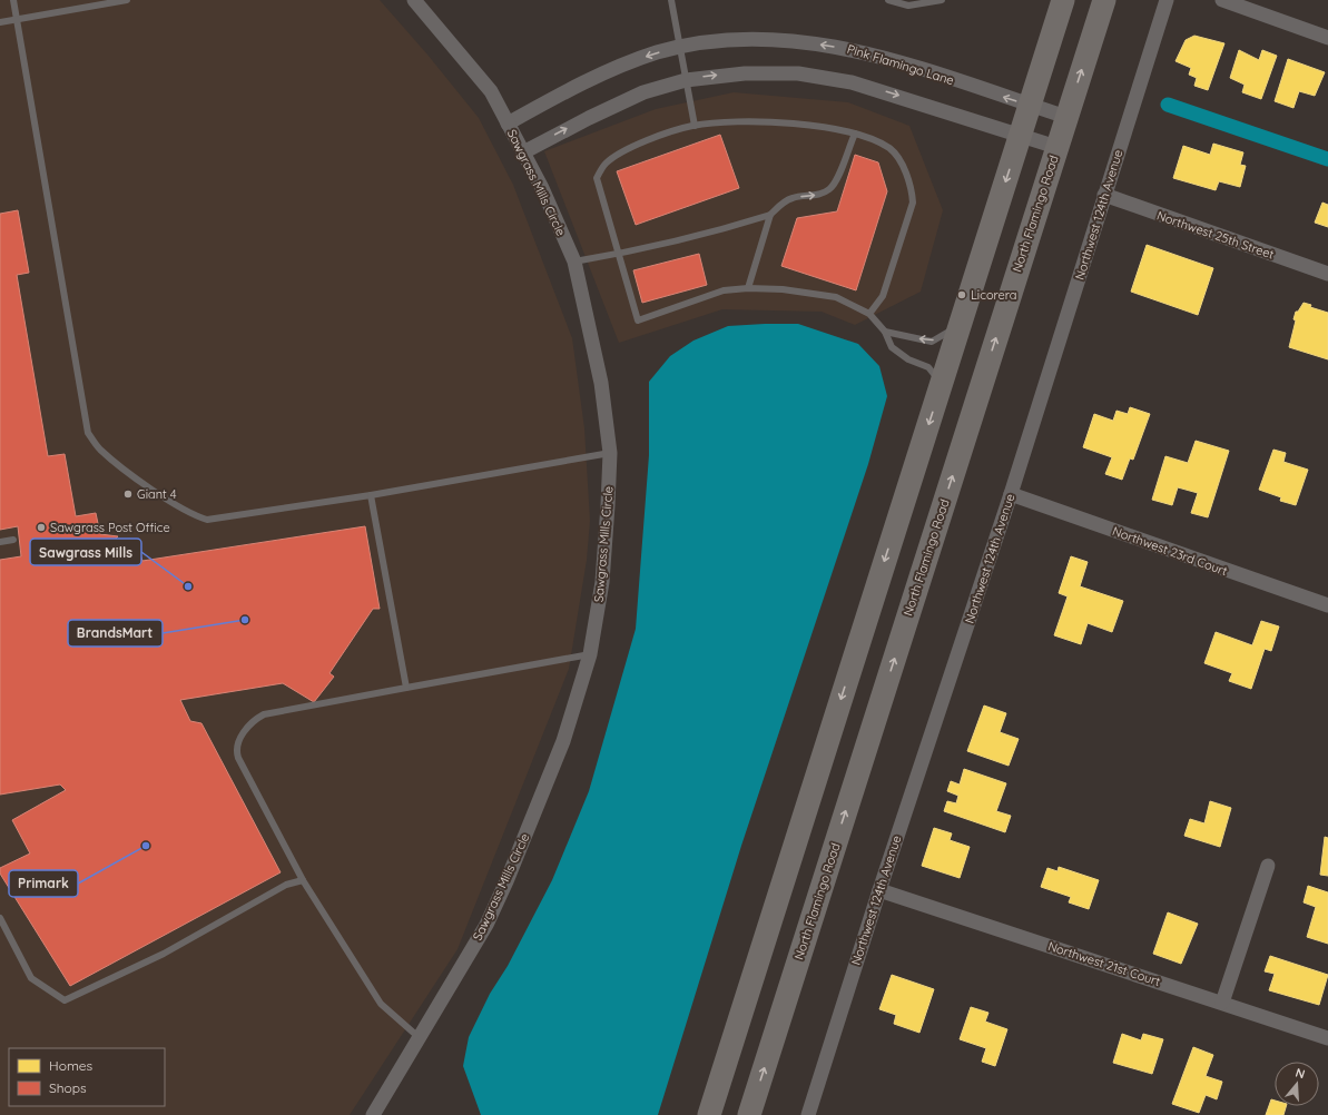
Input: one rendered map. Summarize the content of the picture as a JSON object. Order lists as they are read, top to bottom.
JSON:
{
  "streets": {
    "highway": ["North Flamingo Road"],
    "street": [
      "Pink Flamingo Lane",
      "Sawgrass Mills Circle",
      "Northwest 124th Avenue",
      "Northwest 25th Street",
      "Northwest 23rd Court",
      "Northwest 21st Court"
    ]
  },
  "crossings": [
    ["Pink Flamingo Lane", "Sawgrass Mills Circle"],
    ["Pink Flamingo Lane", "North Flamingo Road"],
    ["Northwest 124th Avenue", "Northwest 25th Street"],
    ["Northwest 124th Avenue", "Northwest 23rd Court"],
    ["Northwest 124th Avenue", "Northwest 21st Court"]
  ],
  "places": [
    "Licorera",
    "Giant 4",
    "Sawgrass Post Office",
    "Sawgrass Mills",
    "BrandsMart",
    "Primark"
  ],
  "legend": ["Homes", "Shops"],
  "north": "top"
}
